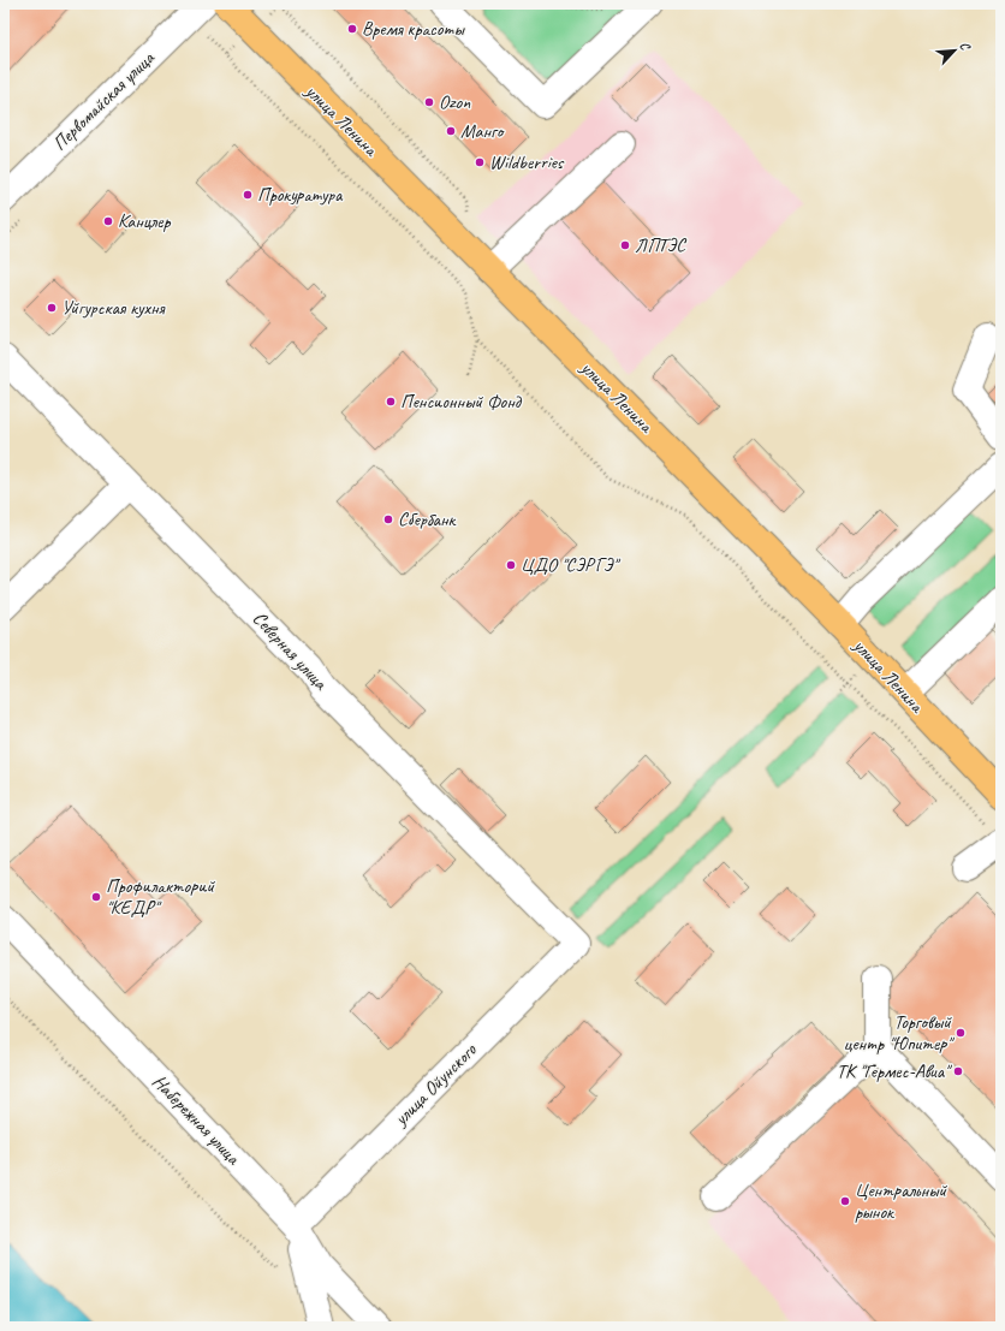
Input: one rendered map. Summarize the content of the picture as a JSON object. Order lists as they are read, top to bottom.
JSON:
{
  "streets": {
    "main road": ["улица Ленина"],
    "street": [
      "Первомайская улица",
      "Северная улица",
      "улица Ойунского",
      "Набережная улица"
    ]
  },
  "crossings": [
    ["Северная улица", "улица Ойунского"],
    ["улица Ойунского", "Набережная улица"]
  ],
  "places": [
    "Время красоты",
    "Ozon",
    "Манго",
    "Wildberries",
    "Прокуратура",
    "Канцлер",
    "ЛПТЭС",
    "Уйгурская кухня",
    "Пенсионный Фонд",
    "Сбербанк",
    "ЦДО \"СЭРГЭ\"",
    "Профилакторий \"КЕДР\"",
    "Торговый центр \"Юпитер\"",
    "ТК \"Гермес-Авиа\"",
    "Центральный рынок"
  ],
  "north": "top right"
}
